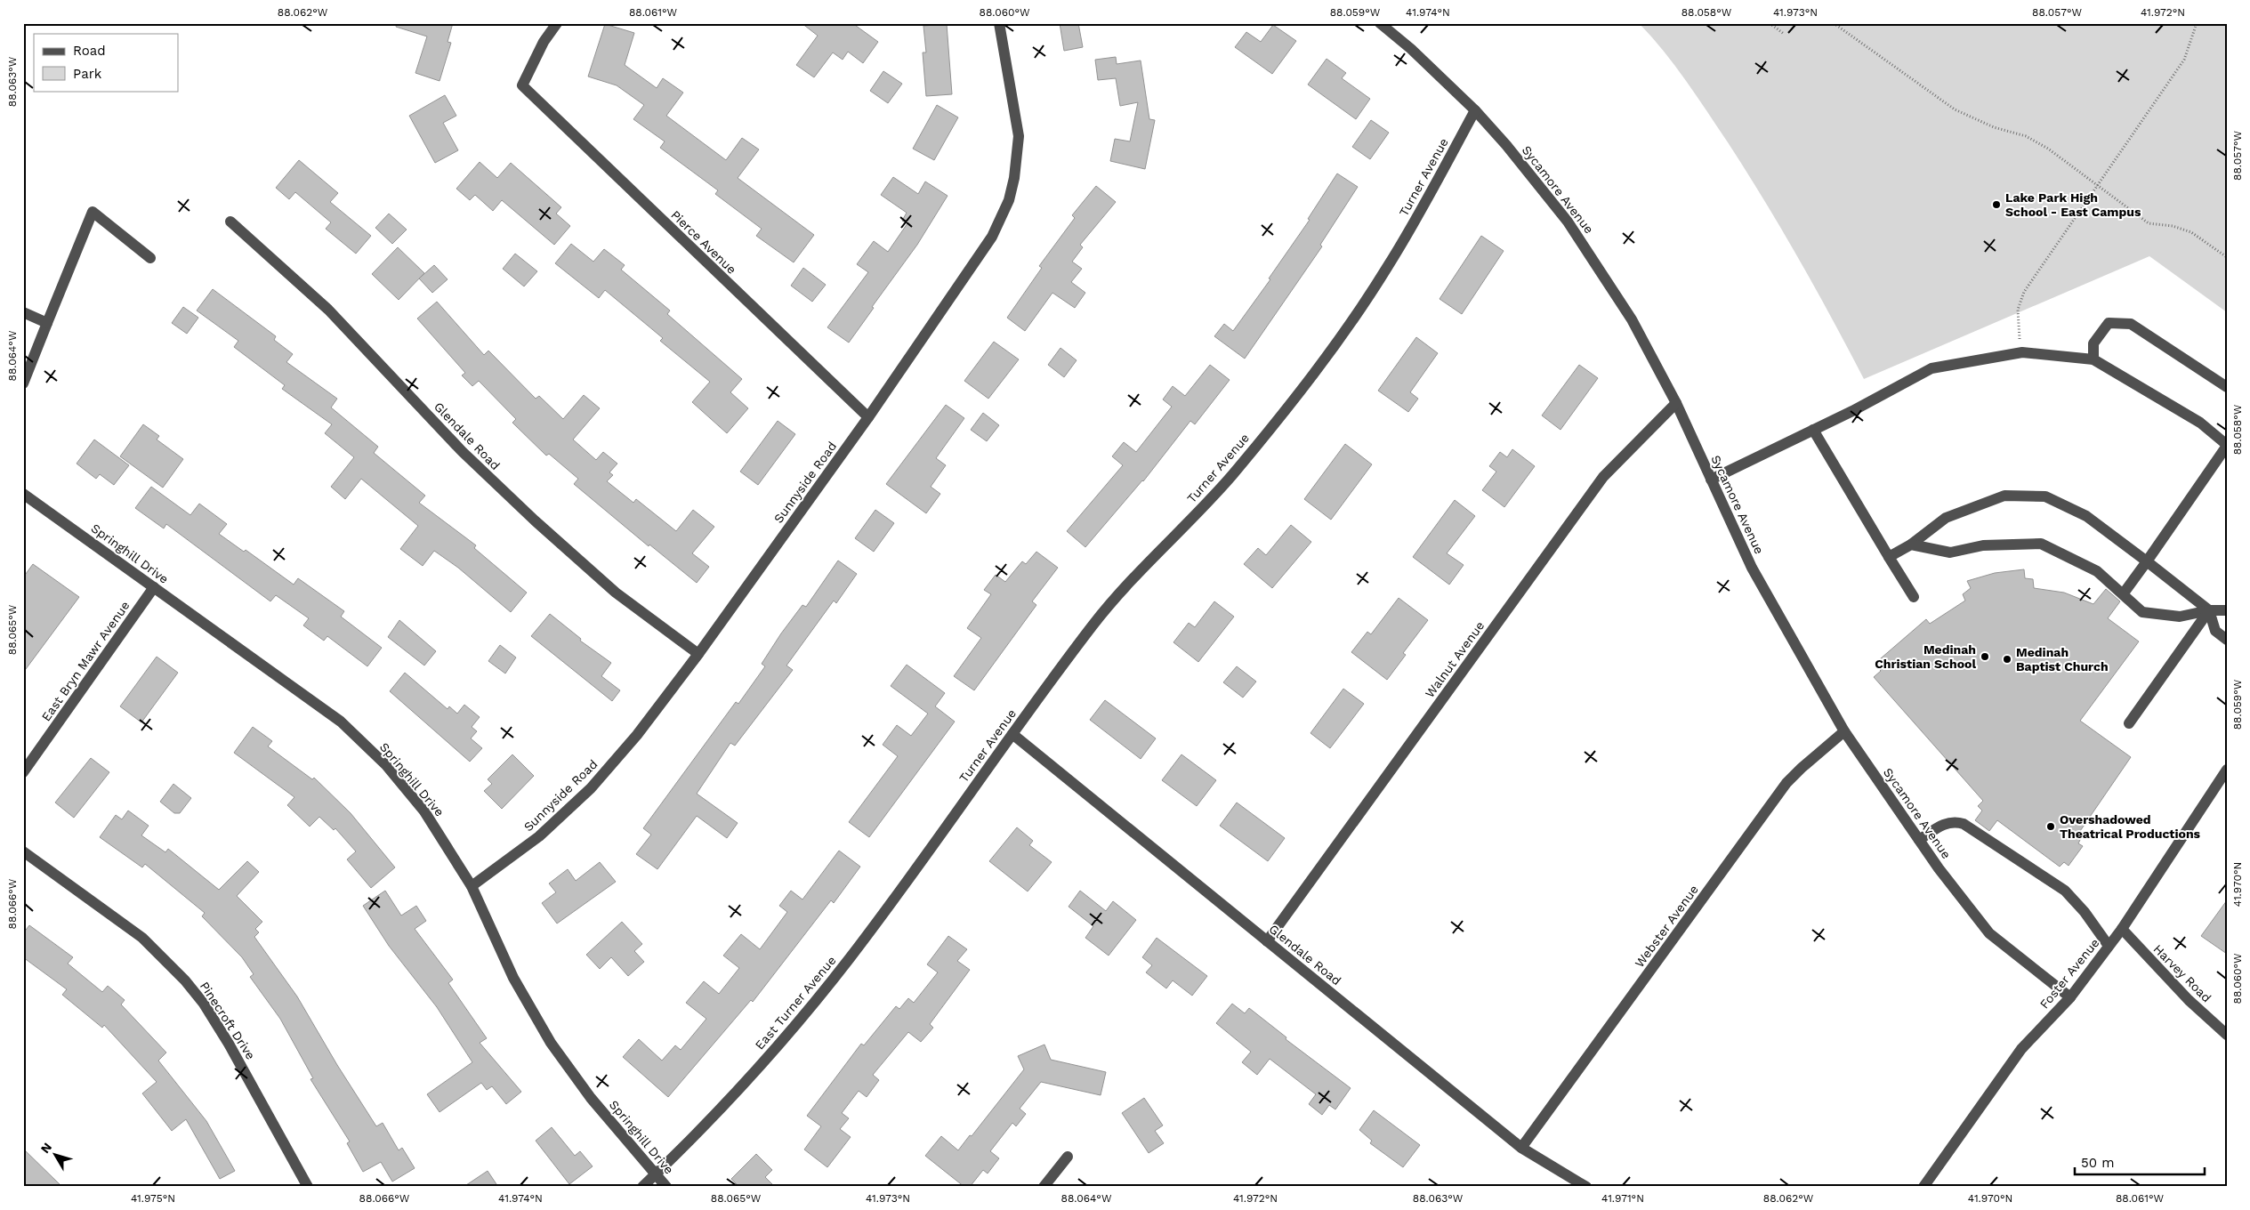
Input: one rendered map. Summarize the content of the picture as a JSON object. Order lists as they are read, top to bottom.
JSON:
{
  "streets": {
    "street": [
      "Turner Avenue",
      "Sycamore Avenue",
      "Pierce Avenue",
      "Glendale Road",
      "Sunnyside Road",
      "Springhill Drive",
      "Walnut Avenue",
      "East Bryn Mawr Avenue",
      "Webster Avenue",
      "Foster Avenue",
      "Harvey Road",
      "East Turner Avenue",
      "Pinecroft Drive"
    ]
  },
  "crossings": [
    ["Turner Avenue", "Sycamore Avenue"],
    ["Turner Avenue", "Glendale Road"],
    ["Turner Avenue", "East Turner Avenue"],
    ["Sycamore Avenue", "Walnut Avenue"],
    ["Sycamore Avenue", "Webster Avenue"],
    ["Sycamore Avenue", "Foster Avenue"],
    ["Pierce Avenue", "Sunnyside Road"],
    ["Glendale Road", "Sunnyside Road"],
    ["Glendale Road", "Walnut Avenue"],
    ["Glendale Road", "Webster Avenue"],
    ["Sunnyside Road", "Springhill Drive"],
    ["Springhill Drive", "East Bryn Mawr Avenue"],
    ["Springhill Drive", "East Turner Avenue"],
    ["Foster Avenue", "Harvey Road"]
  ],
  "places": [
    "Lake Park High School - East Campus",
    "Medinah Christian School",
    "Medinah Baptist Church",
    "Overshadowed Theatrical Productions"
  ],
  "legend": ["Road", "Park"],
  "scale_bar": "50 m",
  "north": "top left",
  "coordinates": [
    "88.062°W",
    "88.061°W",
    "88.060°W",
    "88.059°W",
    "41.974°N",
    "88.058°W",
    "41.973°N",
    "88.057°W",
    "41.972°N",
    "88.063°W",
    "88.064°W",
    "88.065°W",
    "41.970°N",
    "88.066°W",
    "41.975°N",
    "41.971°N"
  ]
}
